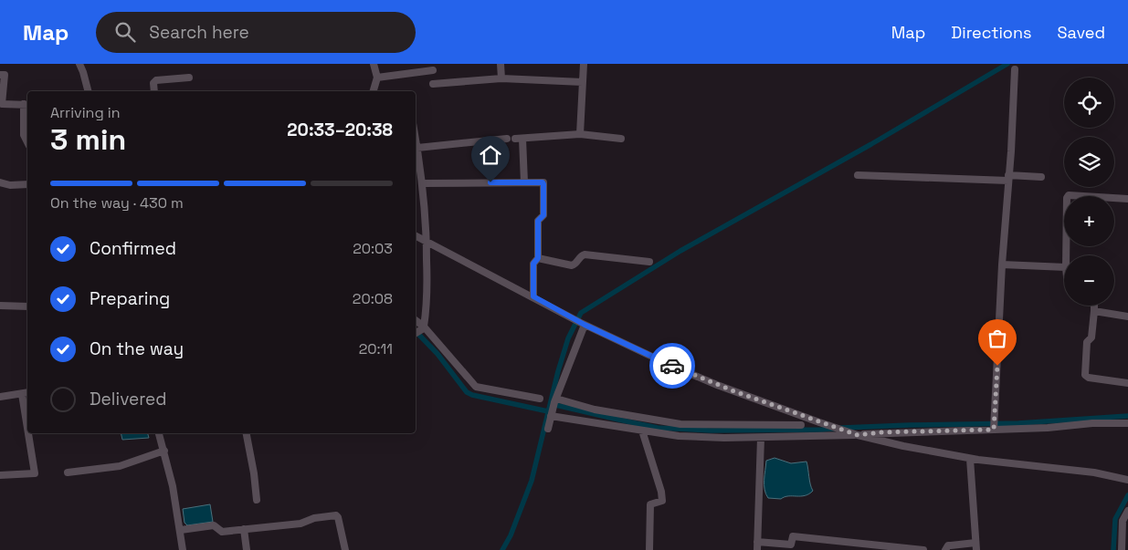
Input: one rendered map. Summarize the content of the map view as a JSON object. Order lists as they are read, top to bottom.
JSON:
{
  "page": {
    "header": "Map",
    "search": "Search here",
    "nav": ["Map", "Directions", "Saved"],
    "map_buttons": ["+", "−"],
    "heading": ["3 min", "Arriving in", "20:33–20:38"],
    "bar": "On the way · 430 m",
    "list": [
      ["Confirmed", "20:03"],
      ["Preparing", "20:08"],
      ["On the way", "20:11"],
      "Delivered"
    ]
  }
}
